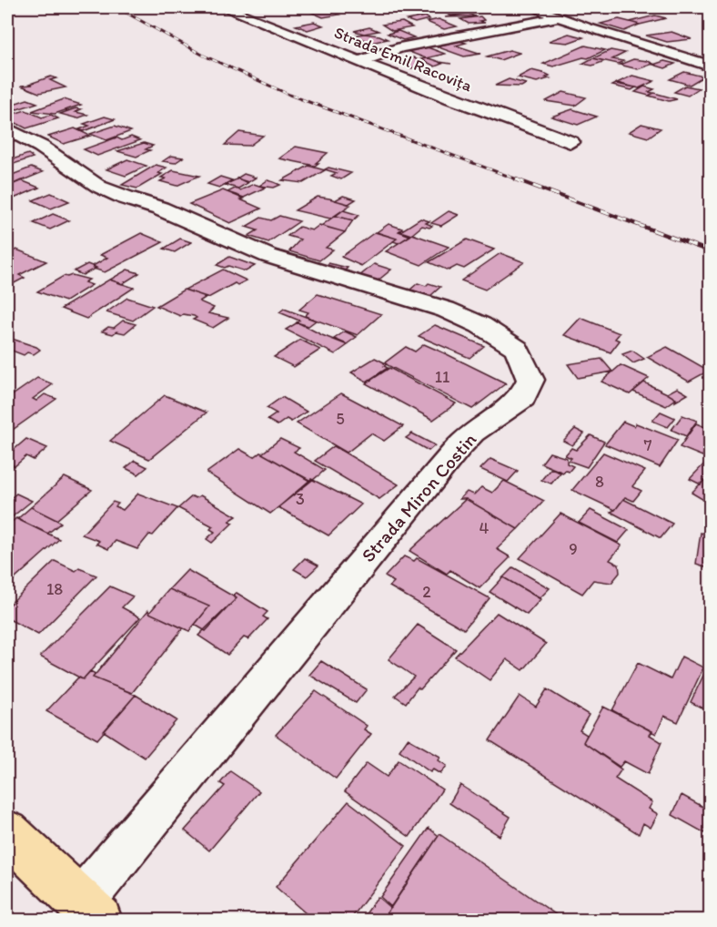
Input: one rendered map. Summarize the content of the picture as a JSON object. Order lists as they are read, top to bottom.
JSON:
{
  "streets": {
    "street": ["Strada Emil Racovița", "Strada Miron Costin"]
  },
  "house_numbers": [
    "11",
    "5",
    "7",
    "8",
    "3",
    "4",
    "9",
    "18",
    "2"
  ]
}
